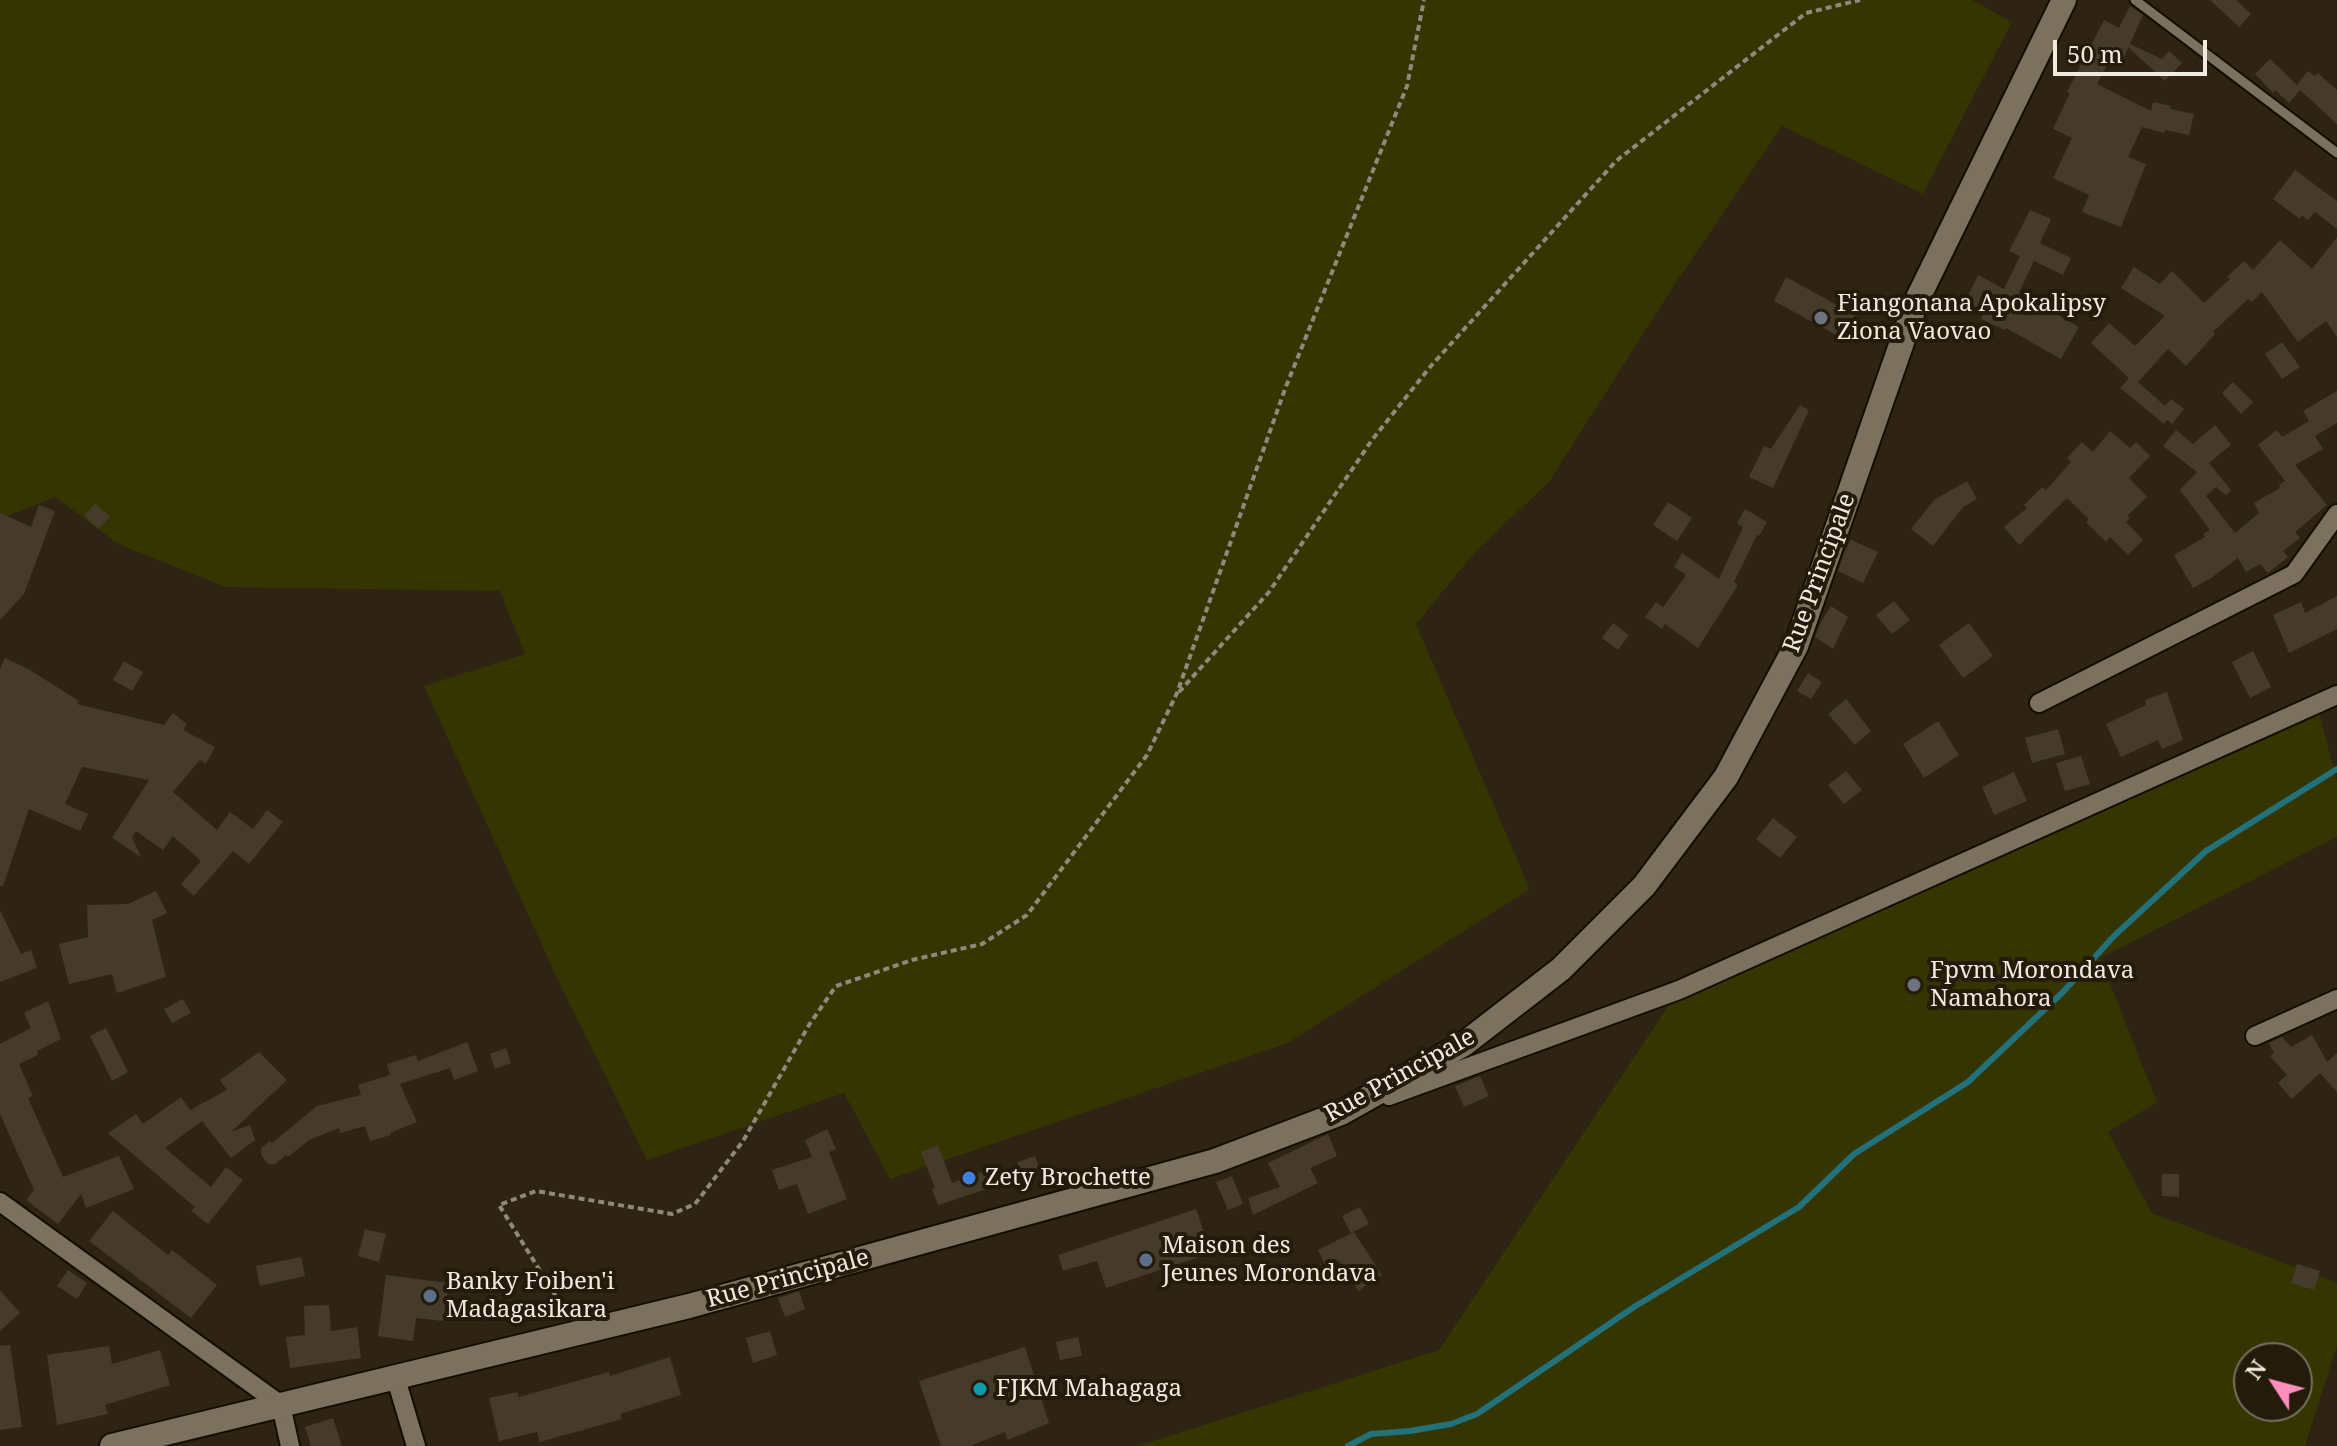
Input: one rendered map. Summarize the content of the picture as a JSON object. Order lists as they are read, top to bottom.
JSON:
{
  "streets": {
    "main road": ["Rue Principale"]
  },
  "places": [
    "Fiangonana Apokalipsy Ziona Vaovao",
    "Fpvm Morondava Namahora",
    "Zety Brochette",
    "Maison des Jeunes Morondava",
    "Banky Foiben'i Madagasikara",
    "FJKM Mahagaga"
  ],
  "scale_bar": "50 m",
  "north": "top left"
}
